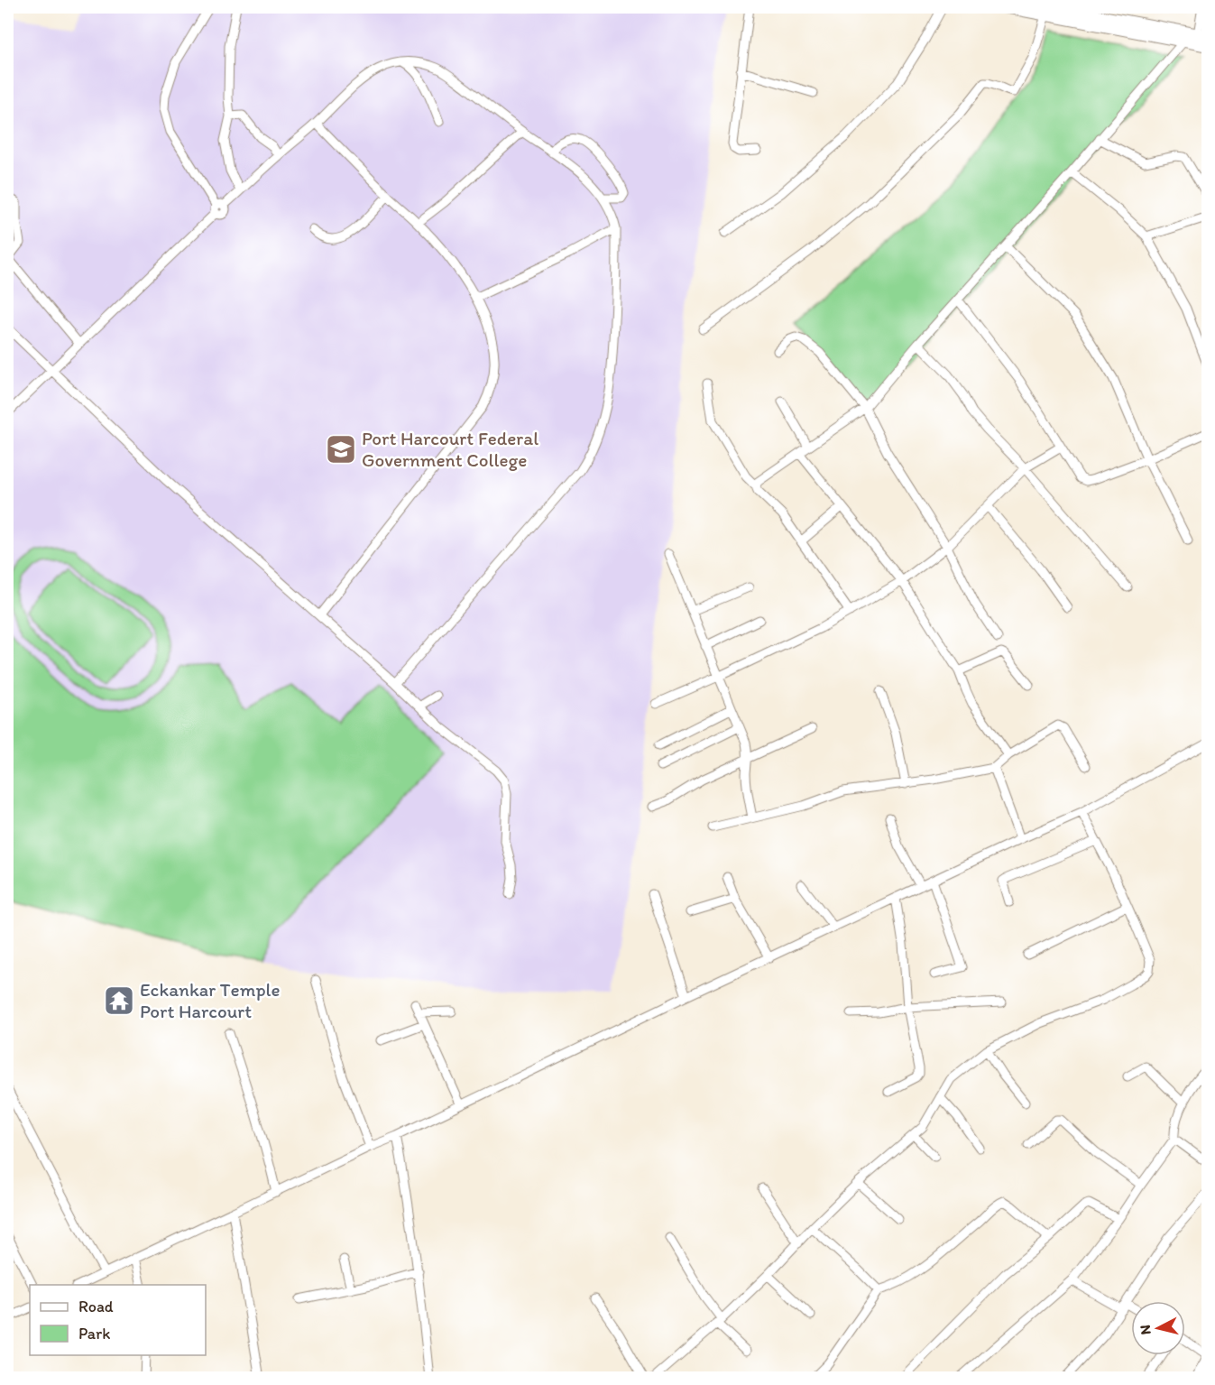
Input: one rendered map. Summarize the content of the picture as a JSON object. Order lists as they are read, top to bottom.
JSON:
{
  "places": {
    "school or university": ["Port Harcourt Federal Government College"],
    "temple": ["Eckankar Temple Port Harcourt"]
  },
  "legend": ["Road", "Park"],
  "north": "left"
}
